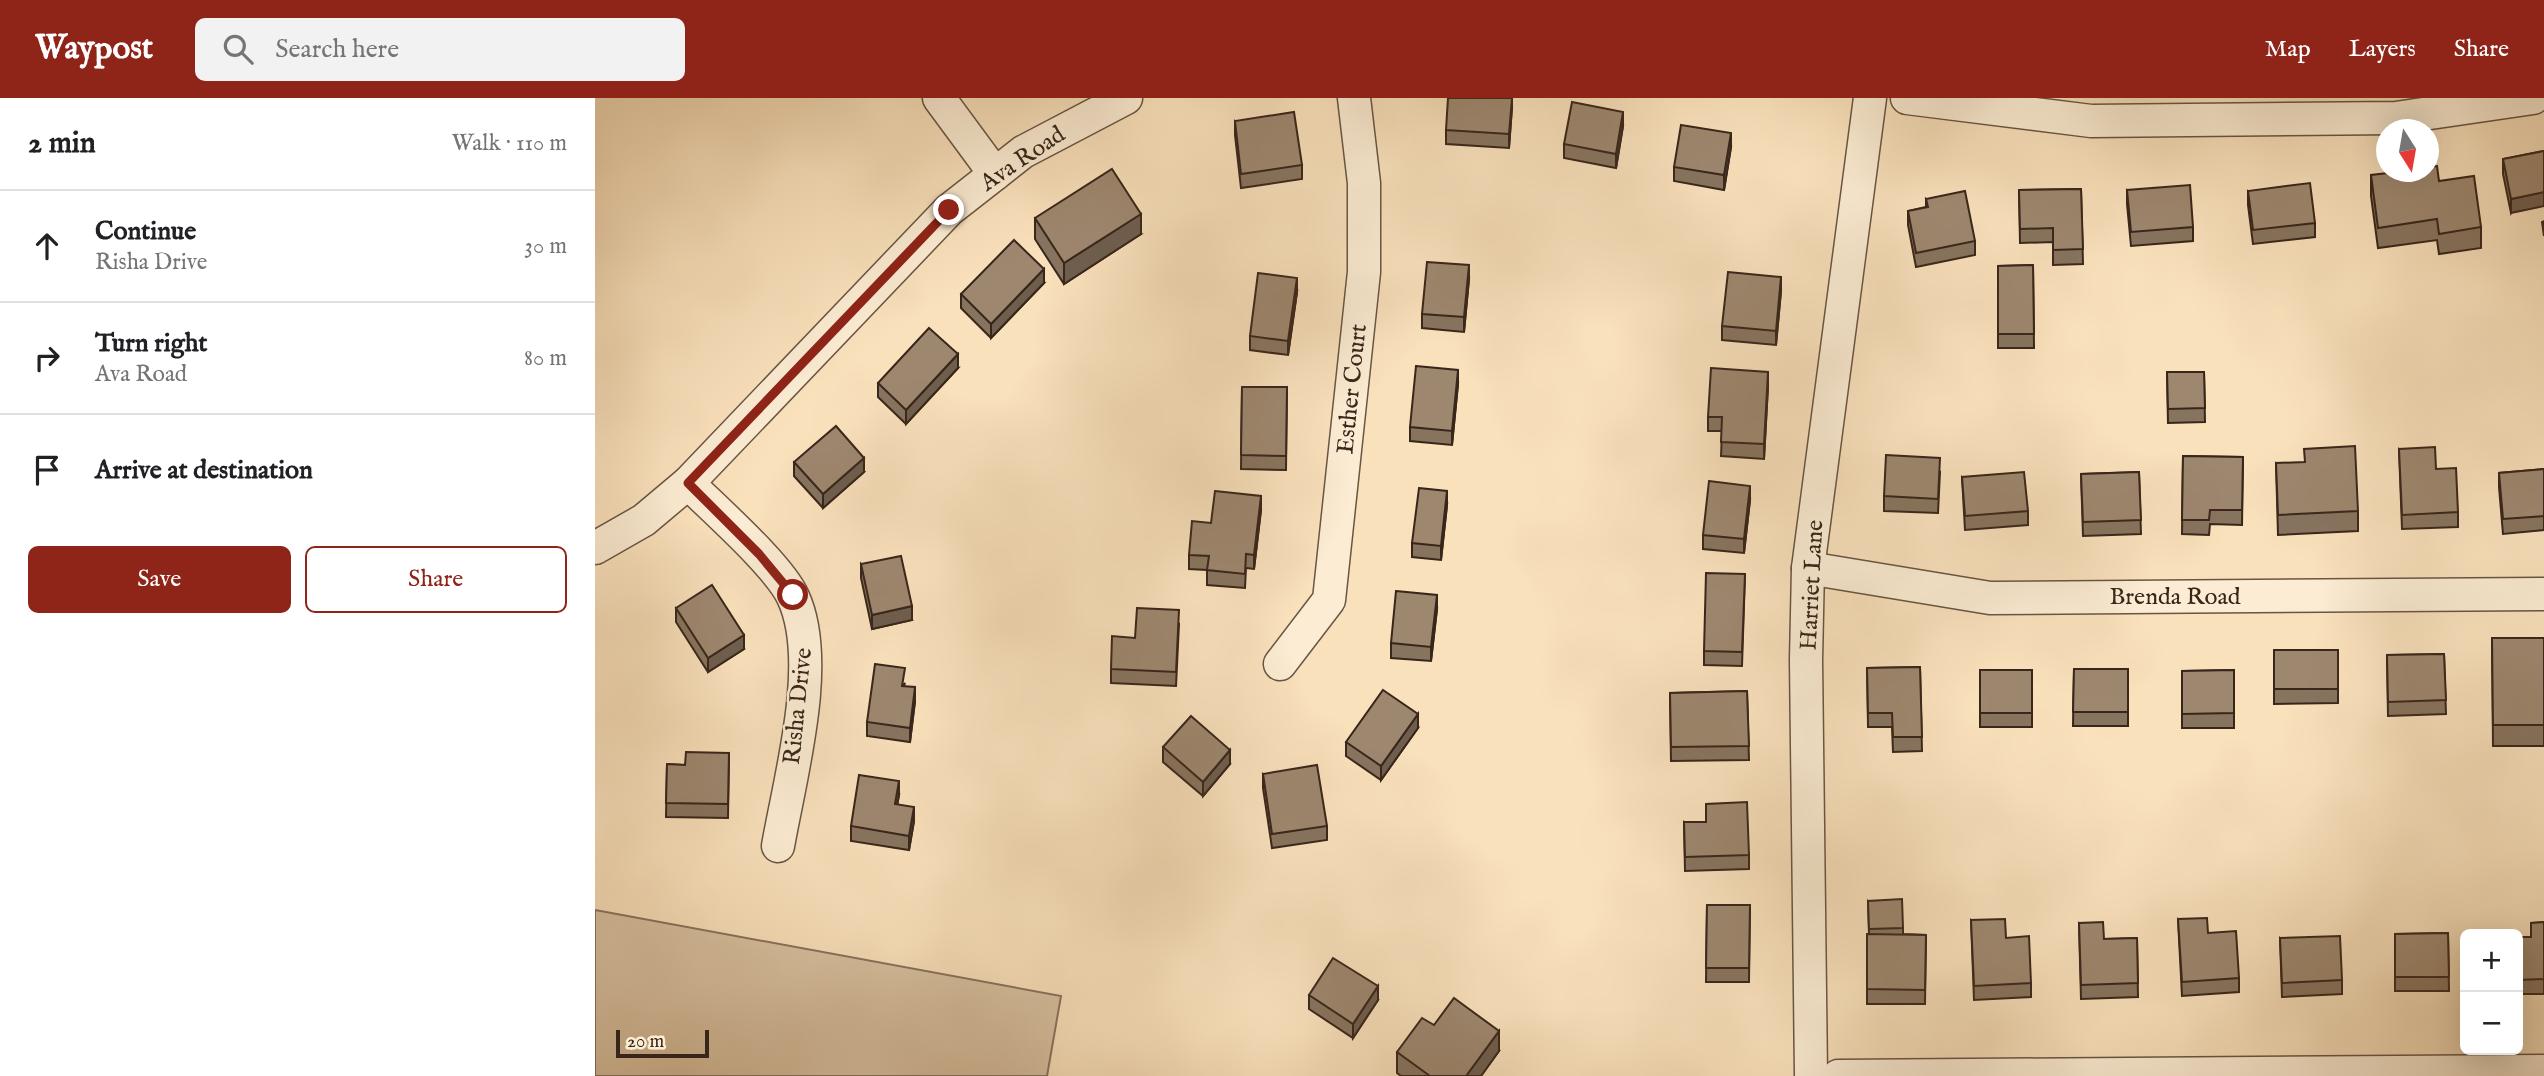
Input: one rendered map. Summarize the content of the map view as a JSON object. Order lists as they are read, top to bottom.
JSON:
{
  "streets": {
    "street": [
      "Ava Road",
      "Esther Court",
      "Harriet Lane",
      "Brenda Road",
      "Risha Drive"
    ]
  },
  "crossings": [
    ["Ava Road", "Risha Drive"],
    ["Harriet Lane", "Brenda Road"]
  ],
  "scale_bar": "20 m",
  "north": "bottom",
  "page": {
    "header": "Waypost",
    "search": "Search here",
    "nav": ["Map", "Layers", "Share"],
    "heading": ["2 min", "Walk · 110 m"],
    "list": [
      ["Continue", "Risha Drive", "30 m"],
      ["Turn right", "Ava Road", "80 m"],
      "Arrive at destination"
    ],
    "buttons": ["Save", "Share"],
    "map_buttons": ["+", "−"],
    "scale": "20 m"
  }
}
